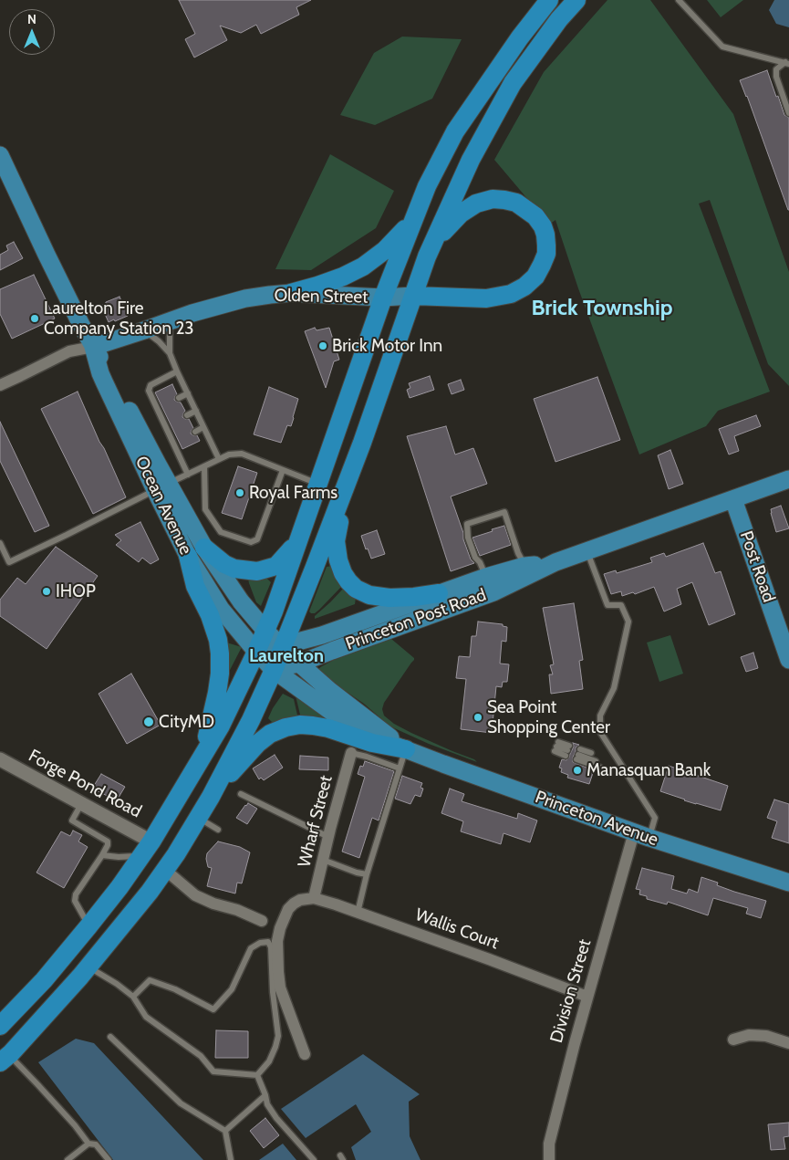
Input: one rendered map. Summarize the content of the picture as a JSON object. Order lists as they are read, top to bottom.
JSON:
{
  "streets": {
    "main road": [
      "Olden Street",
      "Ocean Avenue",
      "Post Road",
      "Princeton Post Road",
      "Princeton Avenue"
    ],
    "street": [
      "Forge Pond Road",
      "Wharf Street",
      "Wallis Court",
      "Division Street"
    ]
  },
  "crossings": [
    ["Olden Street", "Ocean Avenue"],
    ["Ocean Avenue", "Princeton Post Road"],
    ["Ocean Avenue", "Princeton Avenue"],
    ["Post Road", "Princeton Post Road"],
    ["Princeton Post Road", "Princeton Avenue"],
    ["Princeton Avenue", "Division Street"],
    ["Wharf Street", "Wallis Court"],
    ["Wallis Court", "Division Street"]
  ],
  "districts": ["Brick Township", "Laurelton"],
  "places": [
    "Laurelton Fire Company Station 23",
    "Brick Motor Inn",
    "Royal Farms",
    "IHOP",
    "Sea Point Shopping Center",
    "CityMD",
    "Manasquan Bank"
  ],
  "north": "top"
}
